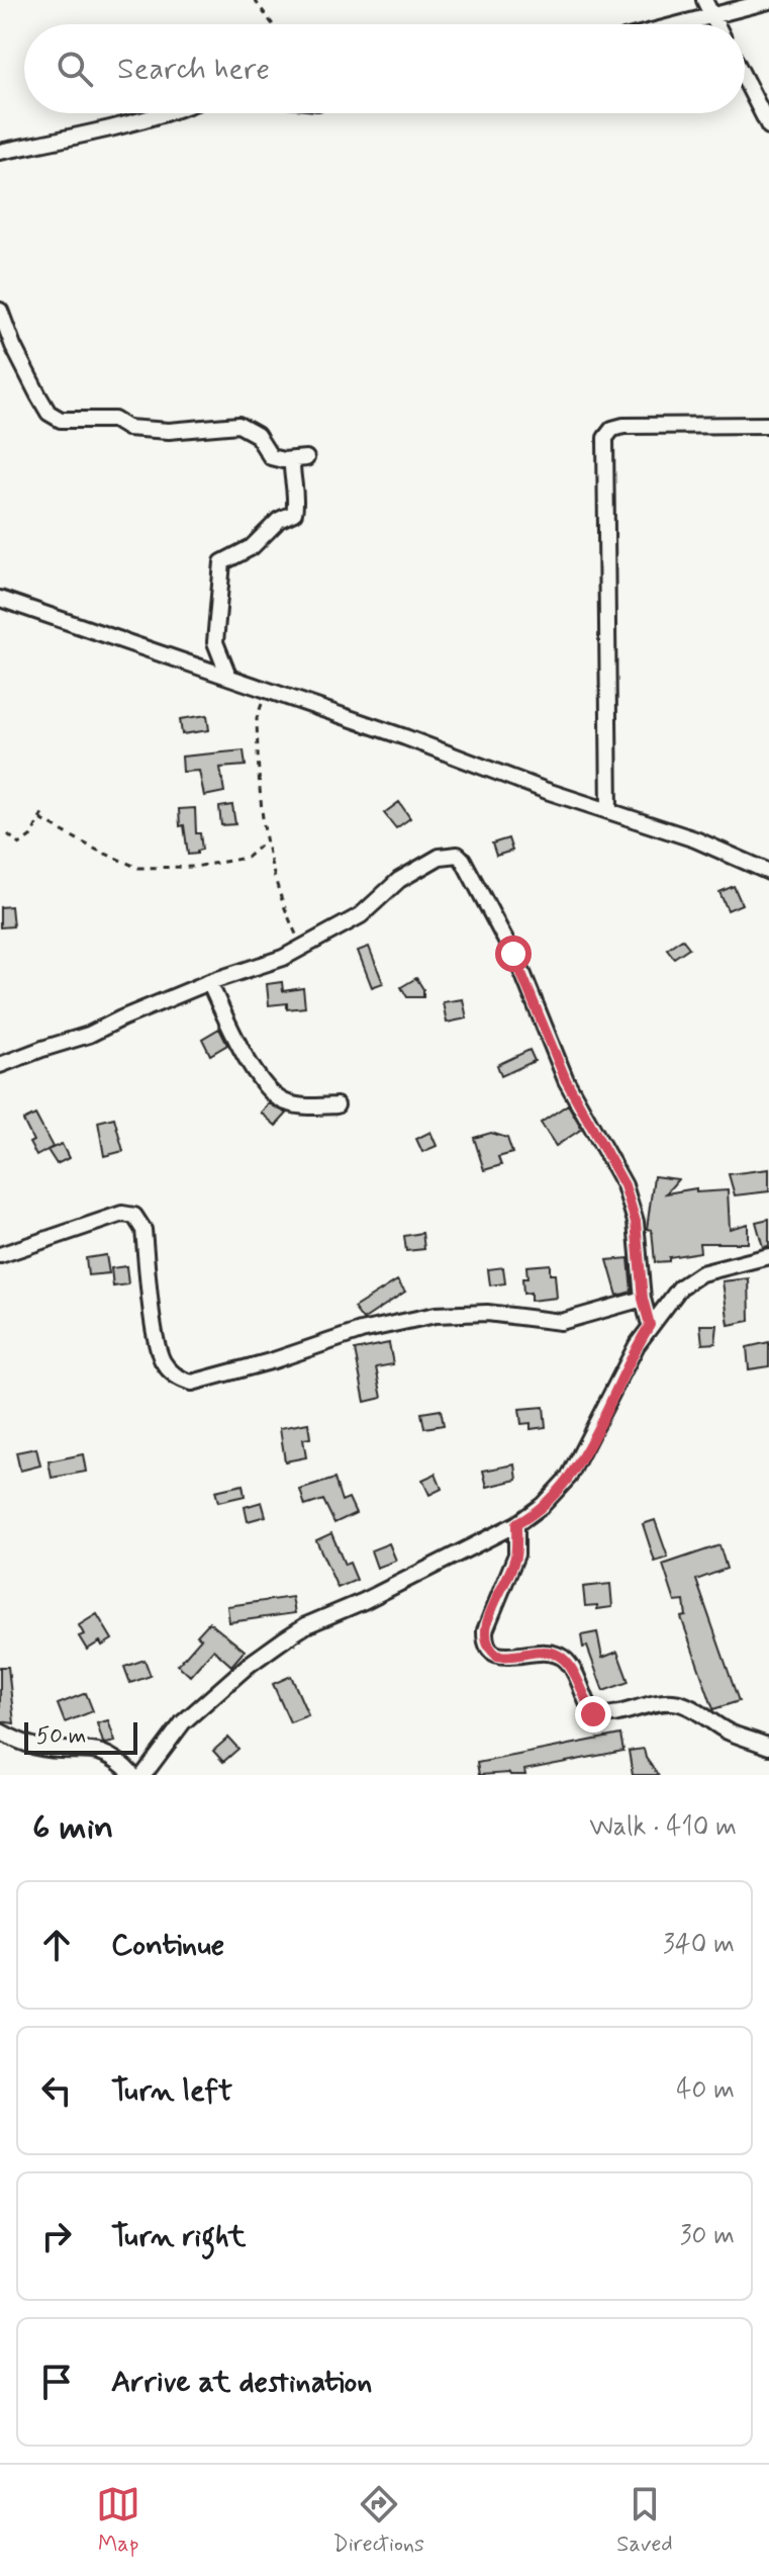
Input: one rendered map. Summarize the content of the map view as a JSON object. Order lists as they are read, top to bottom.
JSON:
{
  "scale_bar": "50 m",
  "page": {
    "search": "Search here",
    "scale": "50 m",
    "heading": ["6 min", "Walk · 410 m"],
    "list": [
      ["Continue", "340 m"],
      ["Turn left", "40 m"],
      ["Turn right", "30 m"],
      "Arrive at destination"
    ],
    "nav": ["Map", "Directions", "Saved"]
  }
}
